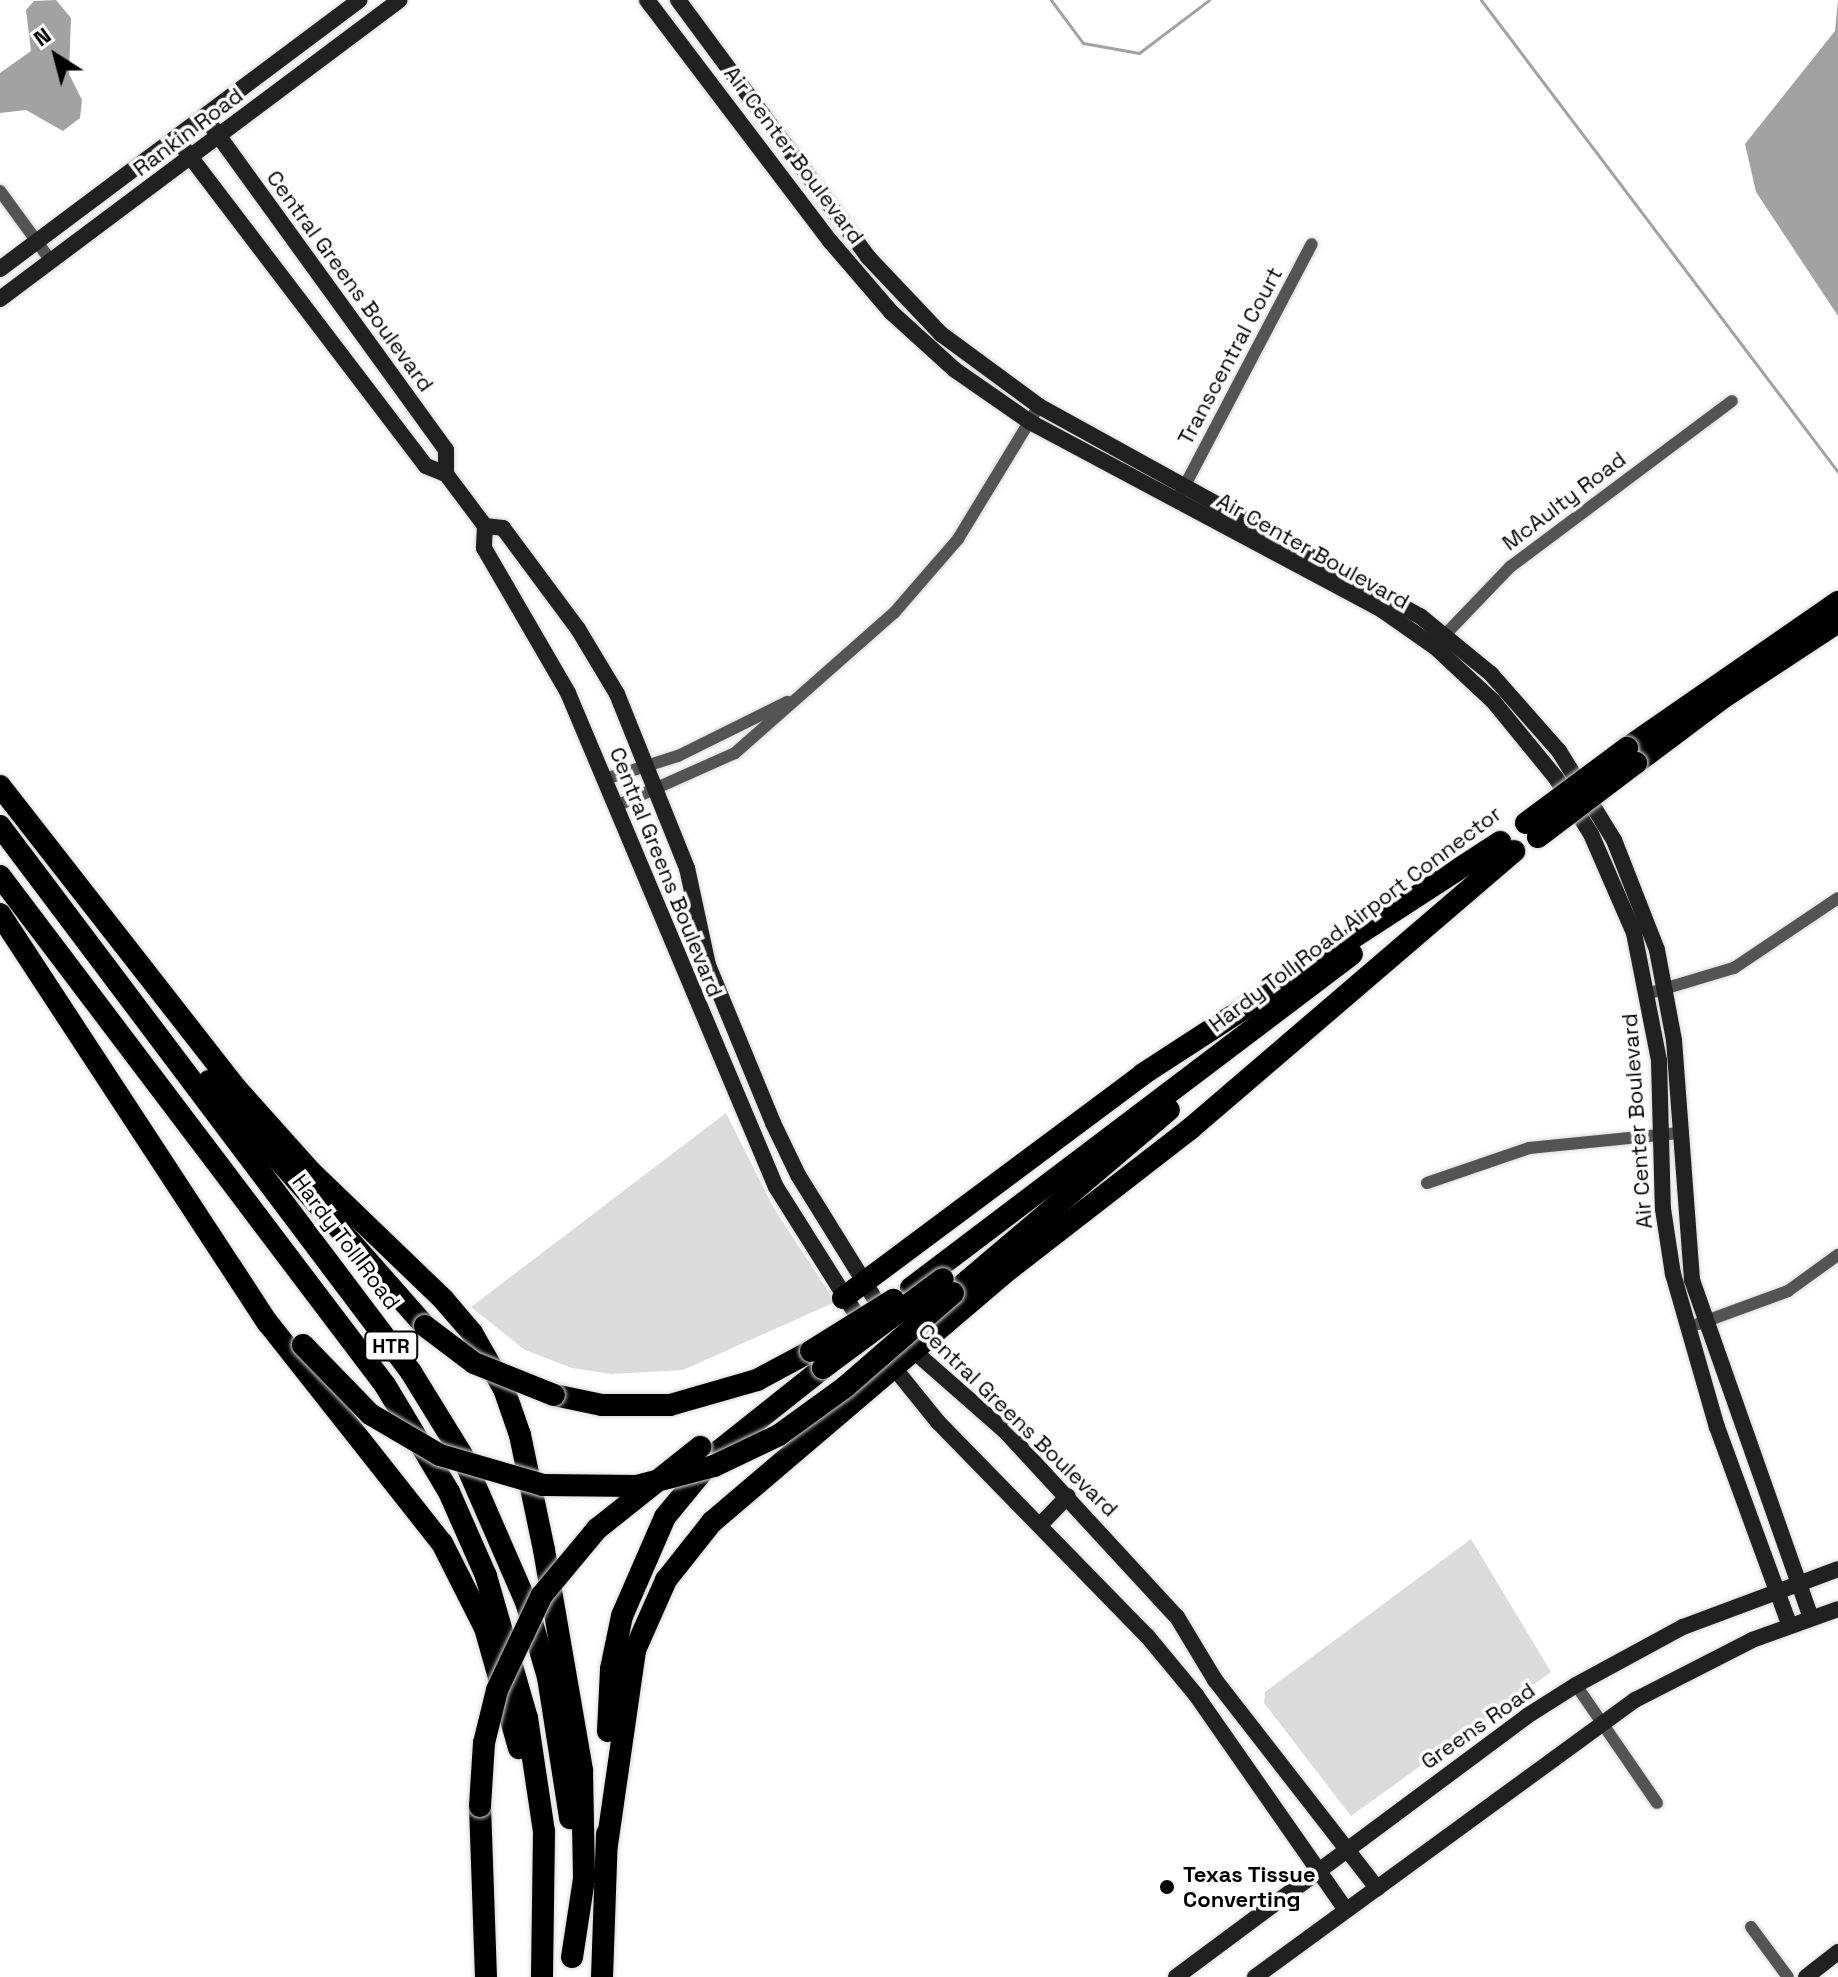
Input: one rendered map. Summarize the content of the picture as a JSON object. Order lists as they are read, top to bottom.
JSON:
{
  "streets": {
    "highway": ["Hardy Toll Road Airport Connector", "Hardy Toll Road", "HTR"],
    "street": [
      "Rankin Road",
      "Air Center Boulevard",
      "Central Greens Boulevard",
      "Transcentral Court",
      "McAulty Road",
      "Greens Road"
    ]
  },
  "crossings": [
    ["Rankin Road", "Central Greens Boulevard"],
    ["Air Center Boulevard", "Transcentral Court"],
    ["Air Center Boulevard", "McAulty Road"],
    ["Air Center Boulevard", "Greens Road"],
    ["Central Greens Boulevard", "Greens Road"]
  ],
  "places": ["Texas Tissue Converting"],
  "north": "top left"
}
